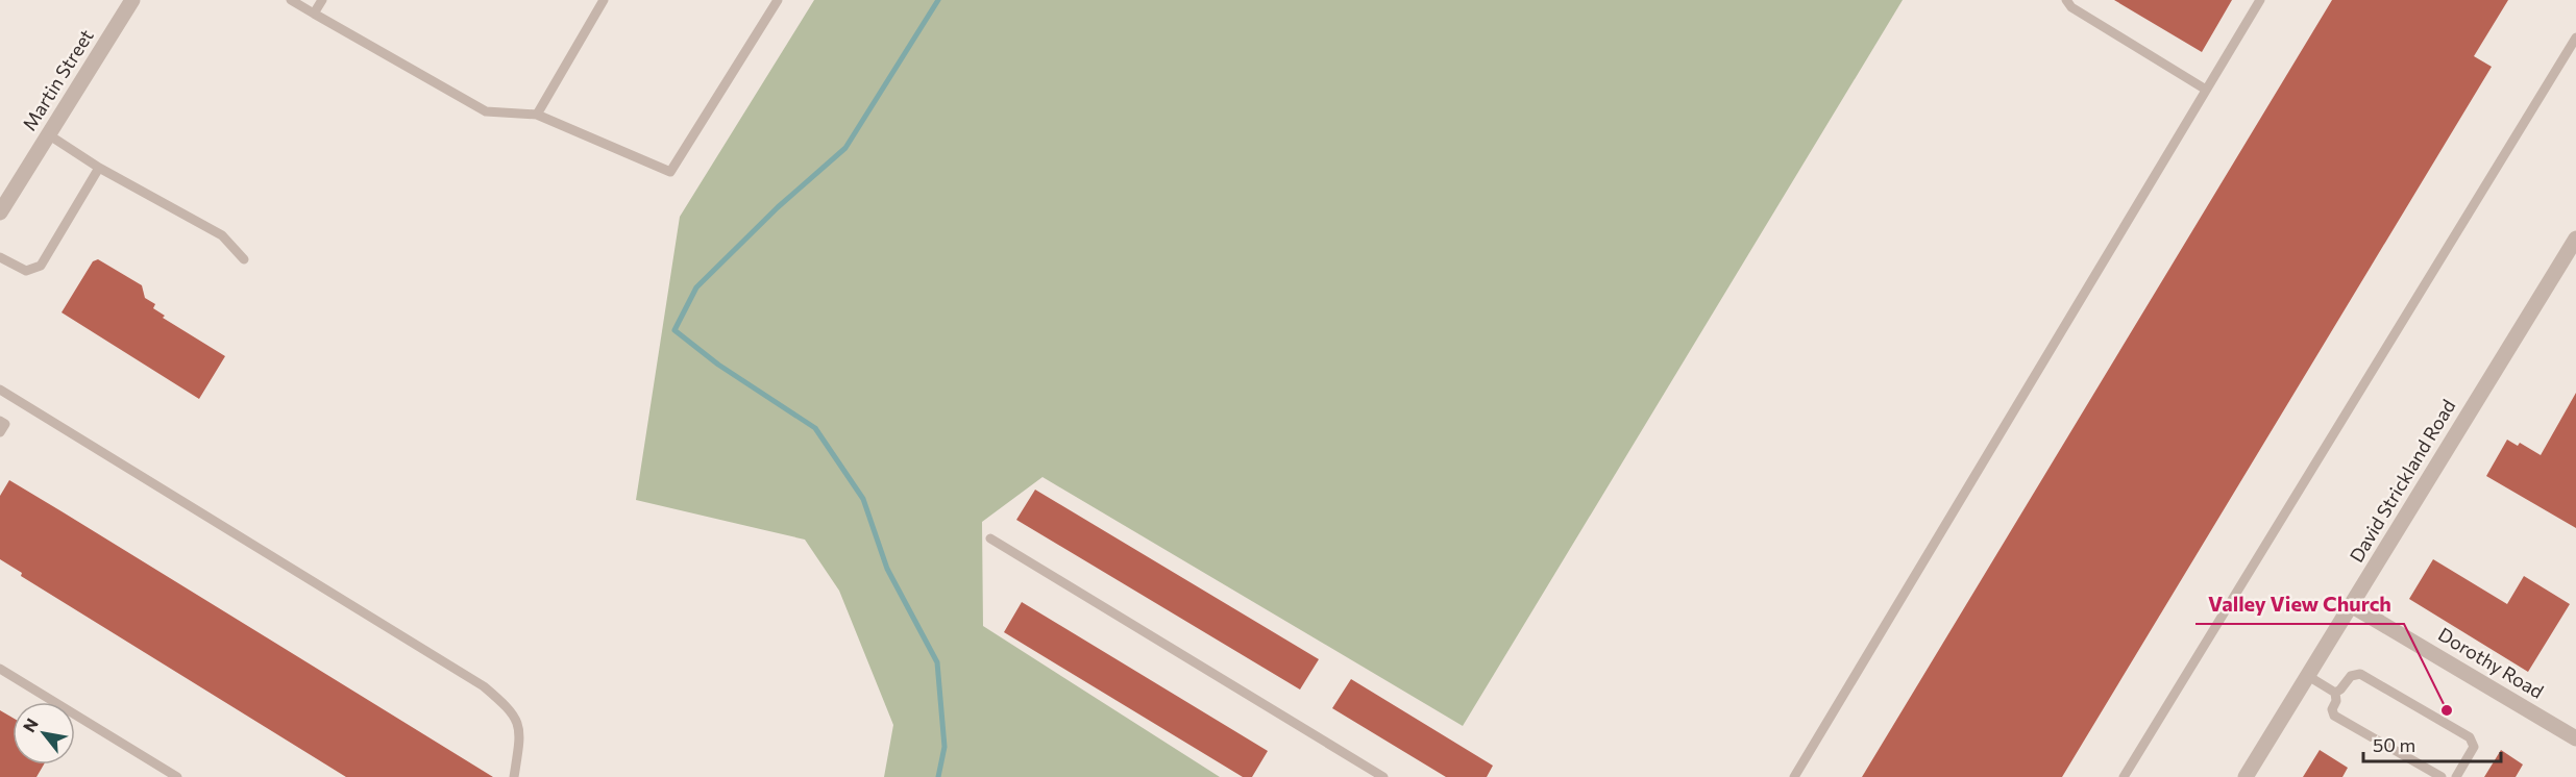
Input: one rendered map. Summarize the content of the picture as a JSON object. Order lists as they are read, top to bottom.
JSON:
{
  "streets": {
    "street": ["Martin Street", "David Strickland Road", "Dorothy Road"]
  },
  "crossings": [
    ["David Strickland Road", "Dorothy Road"]
  ],
  "places": ["Valley View Church"],
  "scale_bar": "50 m",
  "north": "top left"
}
